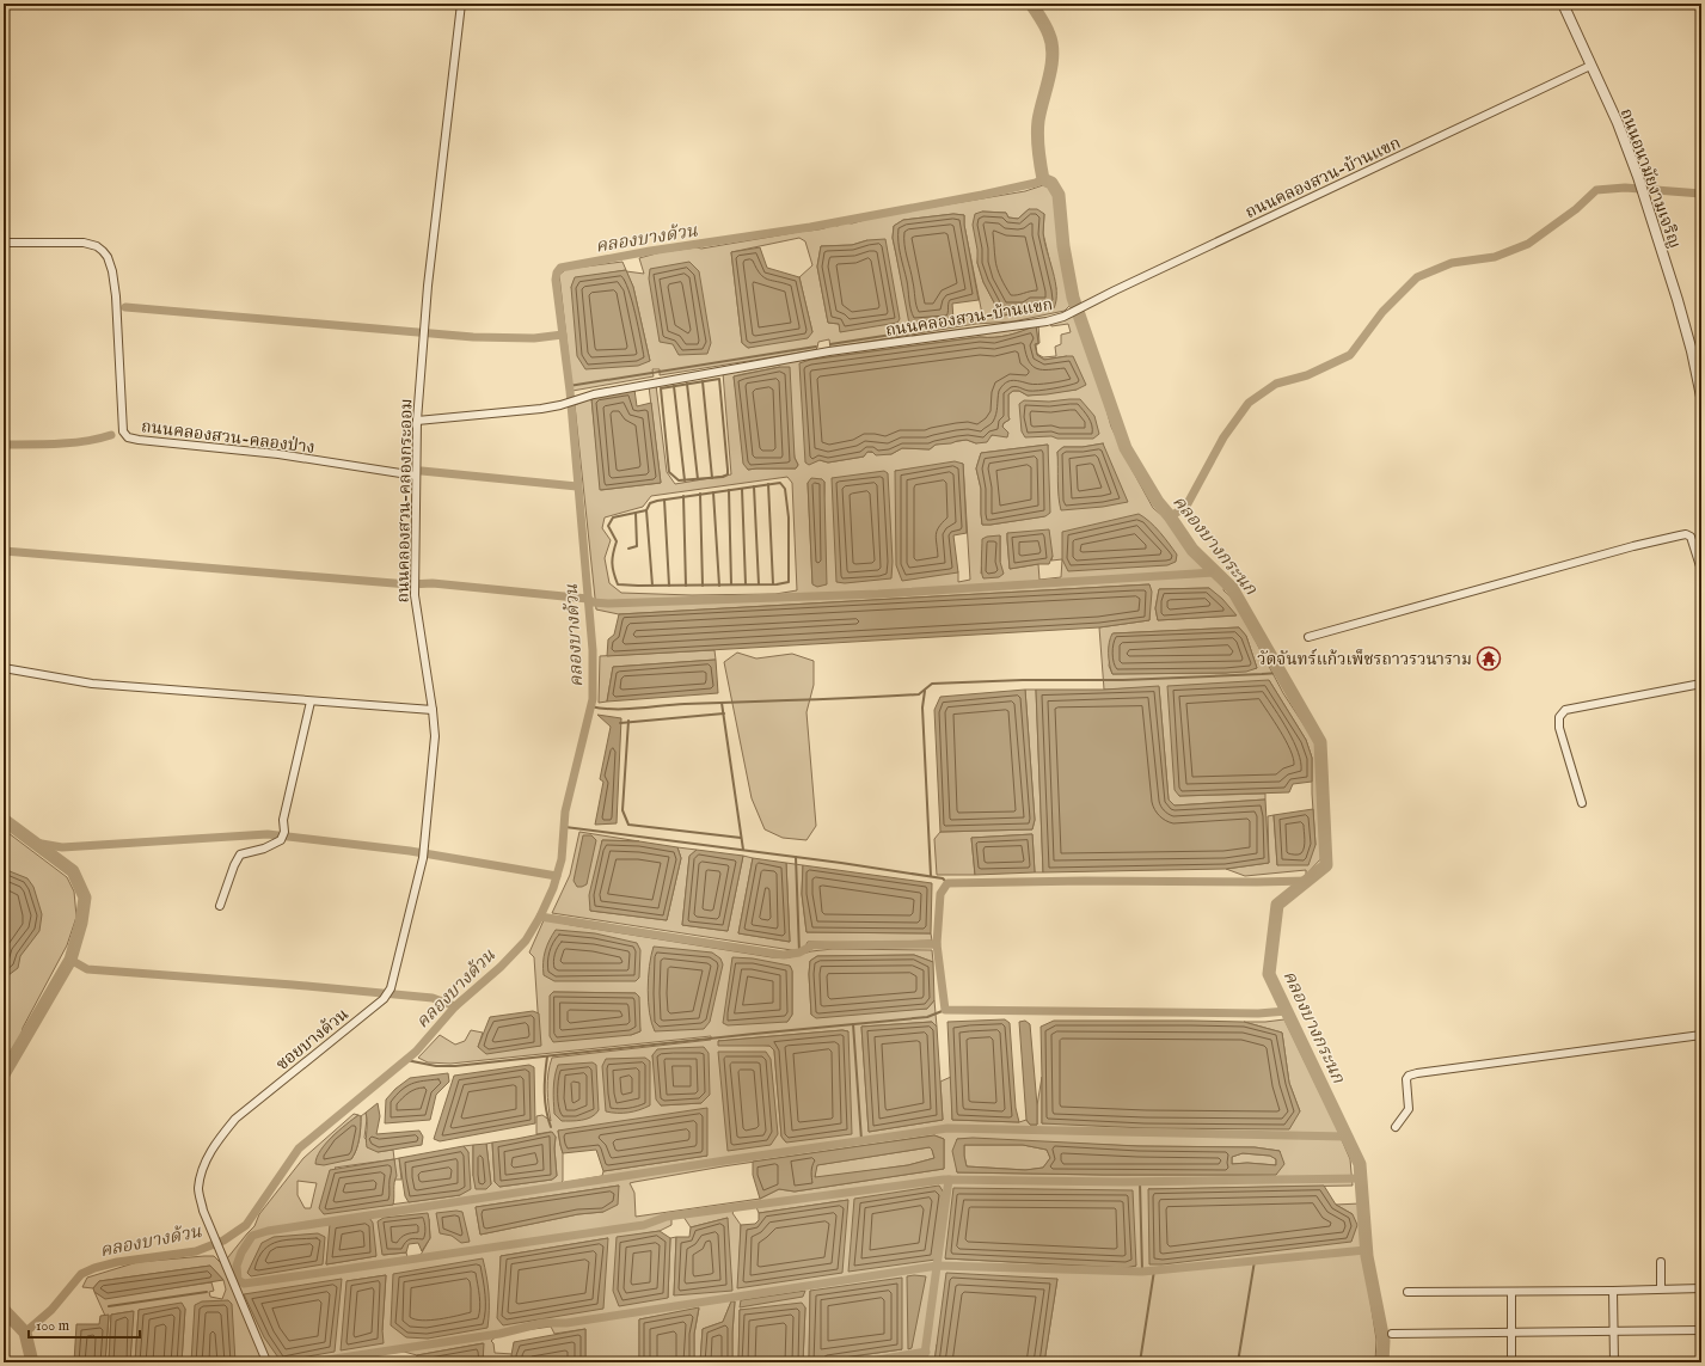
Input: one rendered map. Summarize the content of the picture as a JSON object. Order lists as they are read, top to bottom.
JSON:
{
  "streets": {
    "street": [
      "ถนนคลองสวน-บ้านแขก",
      "ถนนอนามัยงามเจริญ",
      "ถนนคลองสวน-คลองป่าง",
      "ถนนคลองสวน-คลองกระออม",
      "ซอยบางด้วน"
    ]
  },
  "crossings": [
    ["ถนนคลองสวน-บ้านแขก", "ถนนอนามัยงามเจริญ"],
    ["ถนนคลองสวน-บ้านแขก", "ถนนคลองสวน-คลองกระออม"],
    ["ถนนคลองสวน-คลองป่าง", "ถนนคลองสวน-คลองกระออม"],
    ["ถนนคลองสวน-คลองกระออม", "ซอยบางด้วน"]
  ],
  "water": ["คลองบางด้วน", "คลองบางกระนก"],
  "places": {
    "temple": ["วัดจันทร์แก้วเพ็ชรถาวรวนาราม"]
  },
  "scale_bar": "100 m"
}
